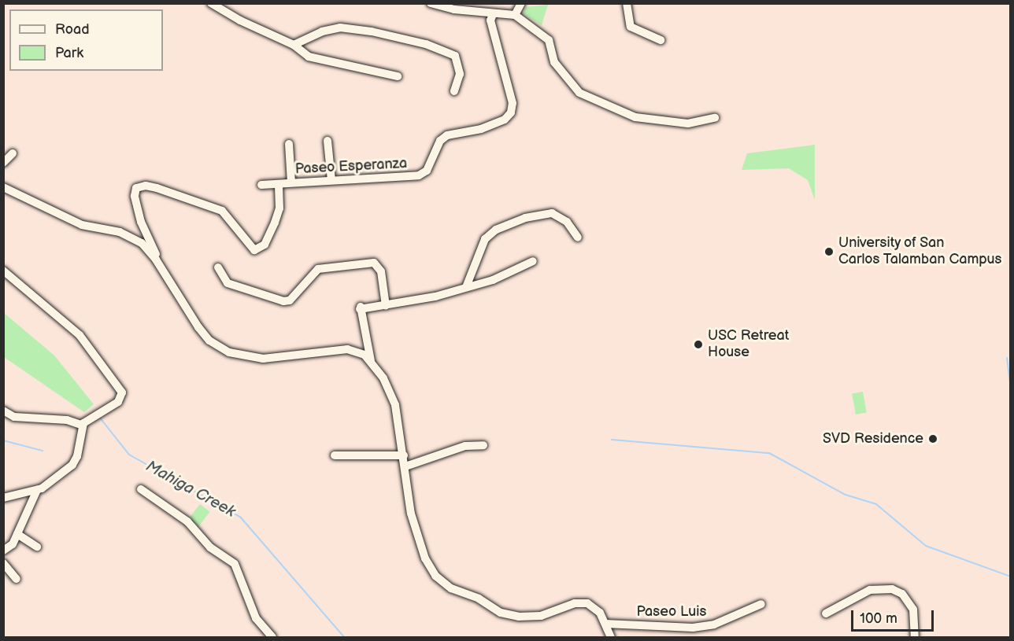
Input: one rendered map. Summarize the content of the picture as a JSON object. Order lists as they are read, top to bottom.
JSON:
{
  "streets": {
    "street": ["Paseo Esperanza", "Paseo Luis"]
  },
  "water": ["Mahiga Creek"],
  "places": ["University of San Carlos Talamban Campus", "USC Retreat House", "SVD Residence"],
  "legend": ["Road", "Park"],
  "scale_bar": "100 m"
}
